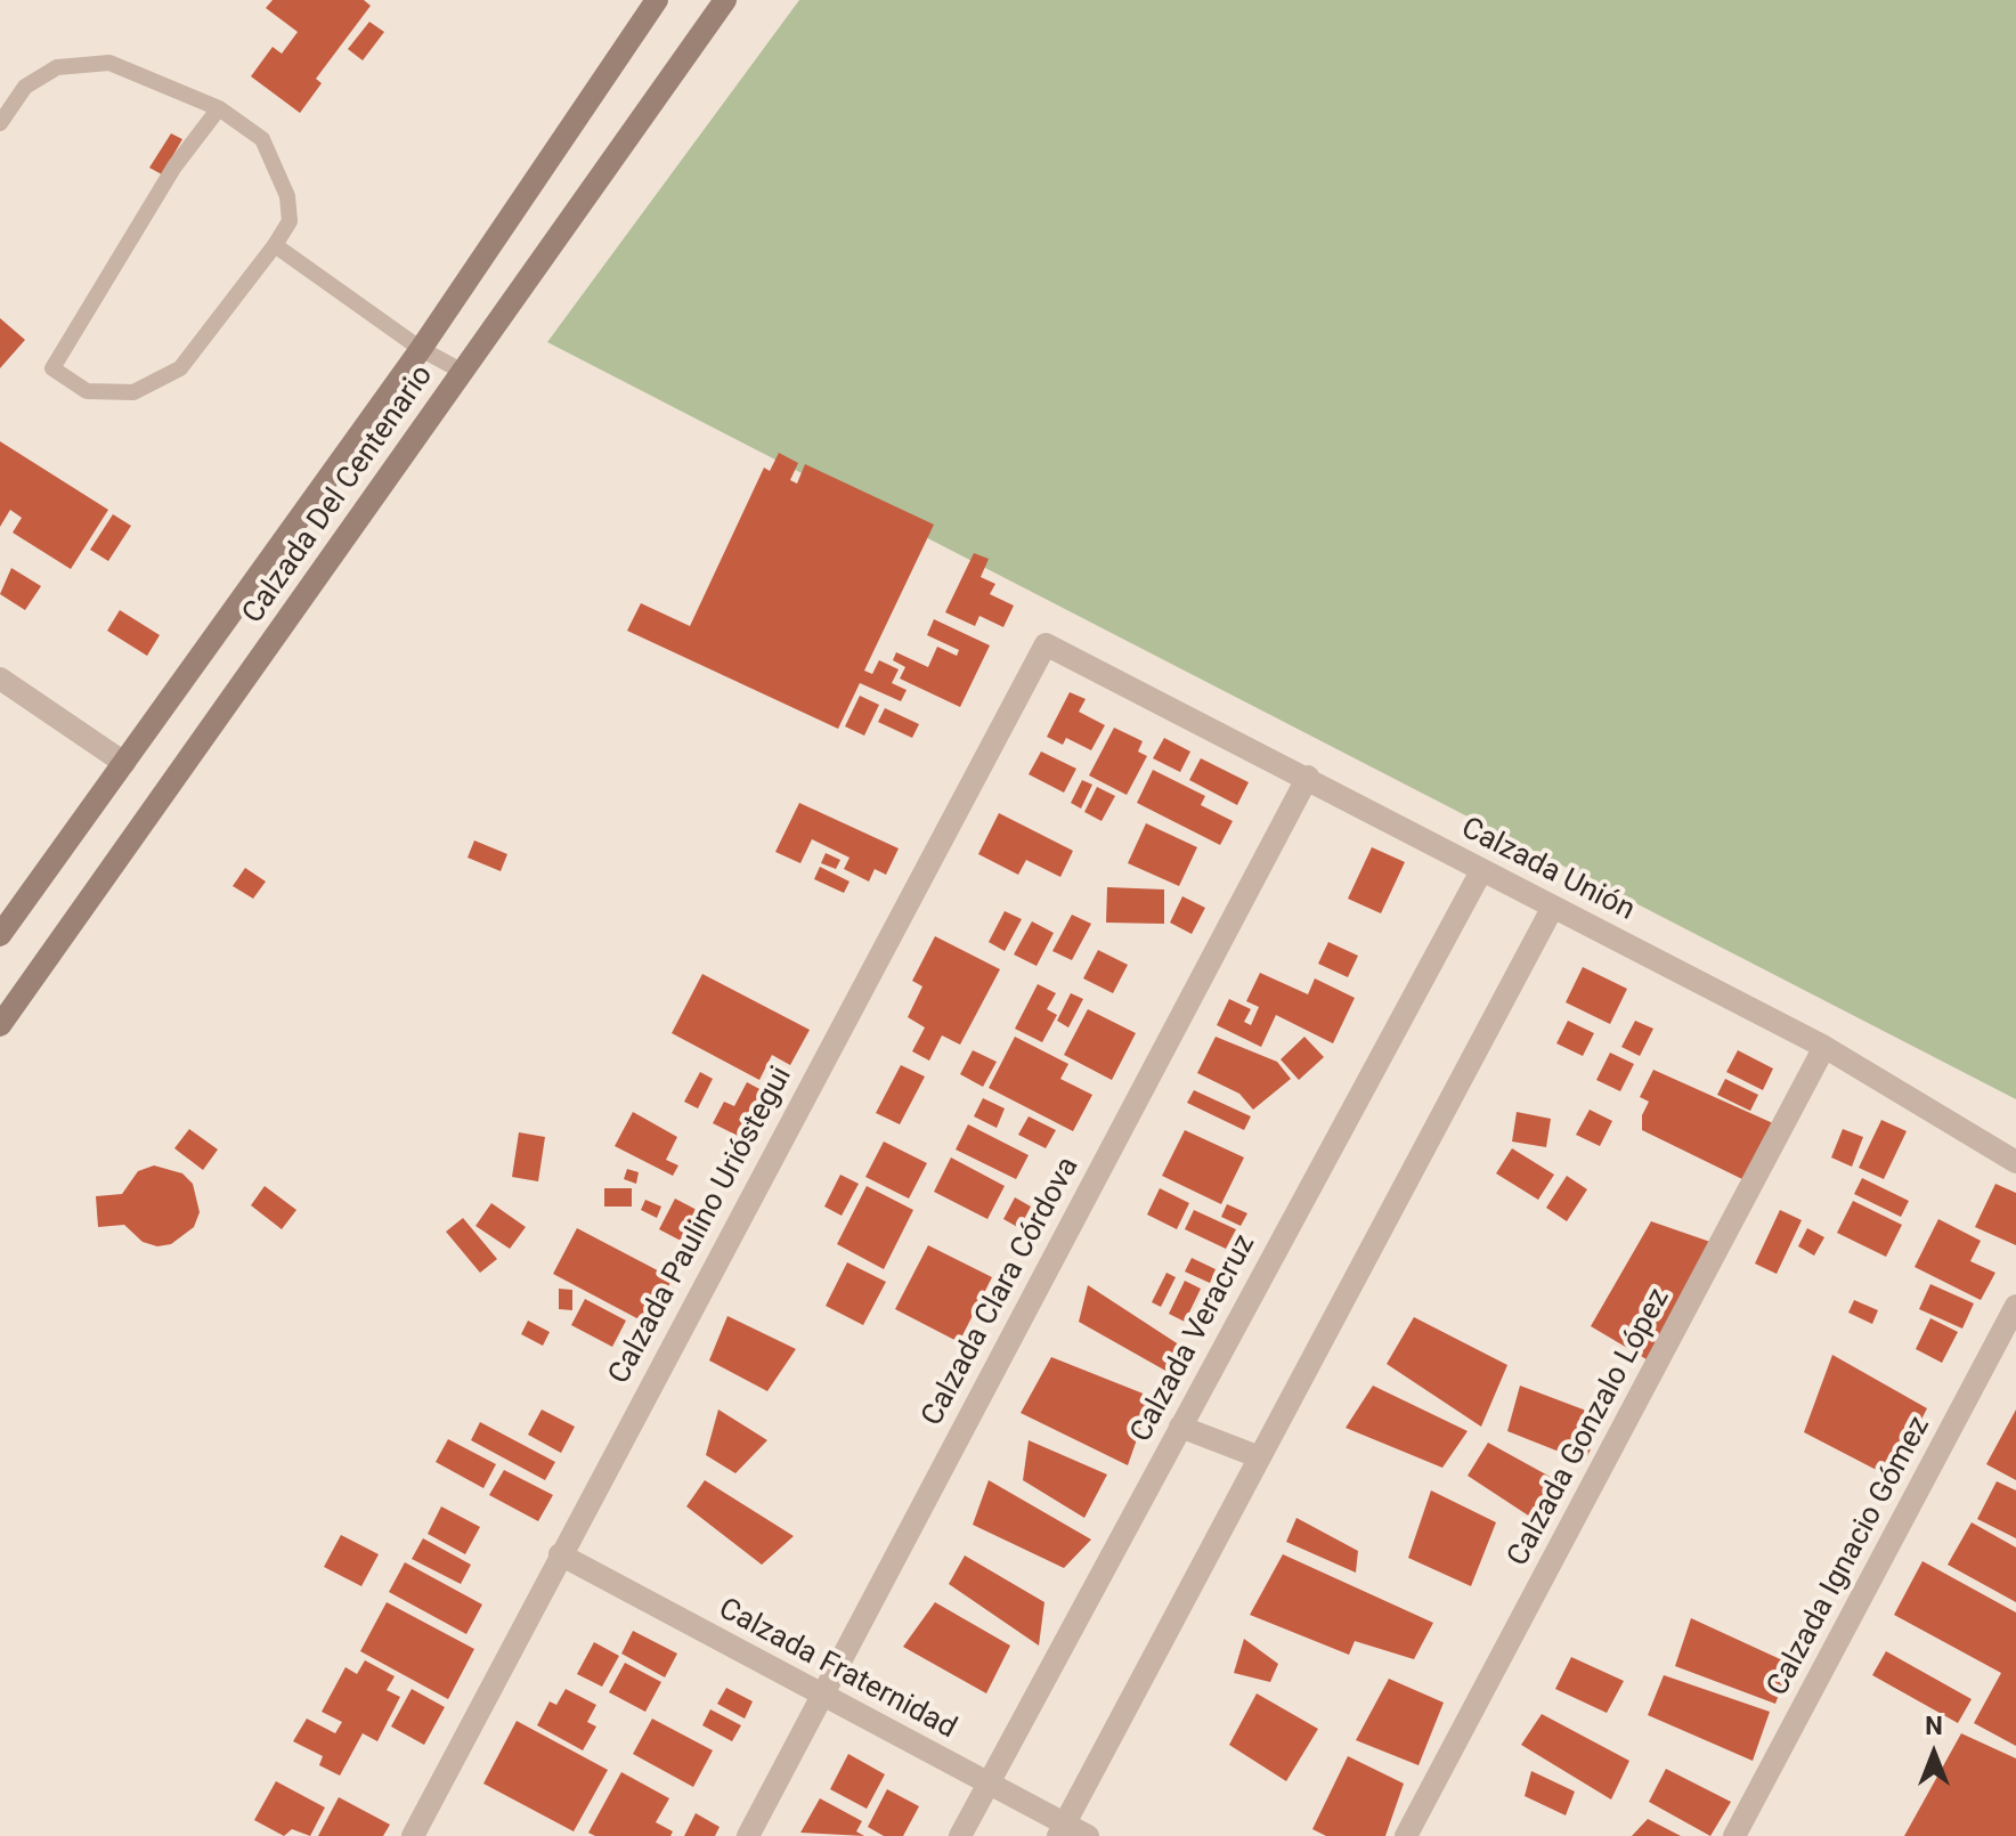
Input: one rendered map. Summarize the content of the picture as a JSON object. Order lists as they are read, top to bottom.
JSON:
{
  "streets": {
    "main road": ["Calzada Del Centenario"],
    "street": [
      "Calzada Unión",
      "Calzada Paulino Urióstegui",
      "Calzada Clara Córdova",
      "Calzada Veracruz",
      "Calzada Gonzalo López",
      "Calzada Ignacio Gómez",
      "Calzada Fraternidad"
    ]
  },
  "crossings": [
    ["Calzada Unión", "Calzada Paulino Urióstegui"],
    ["Calzada Unión", "Calzada Clara Córdova"],
    ["Calzada Unión", "Calzada Veracruz"],
    ["Calzada Unión", "Calzada Gonzalo López"],
    ["Calzada Paulino Urióstegui", "Calzada Fraternidad"],
    ["Calzada Clara Córdova", "Calzada Fraternidad"],
    ["Calzada Veracruz", "Calzada Fraternidad"]
  ],
  "north": "top"
}
